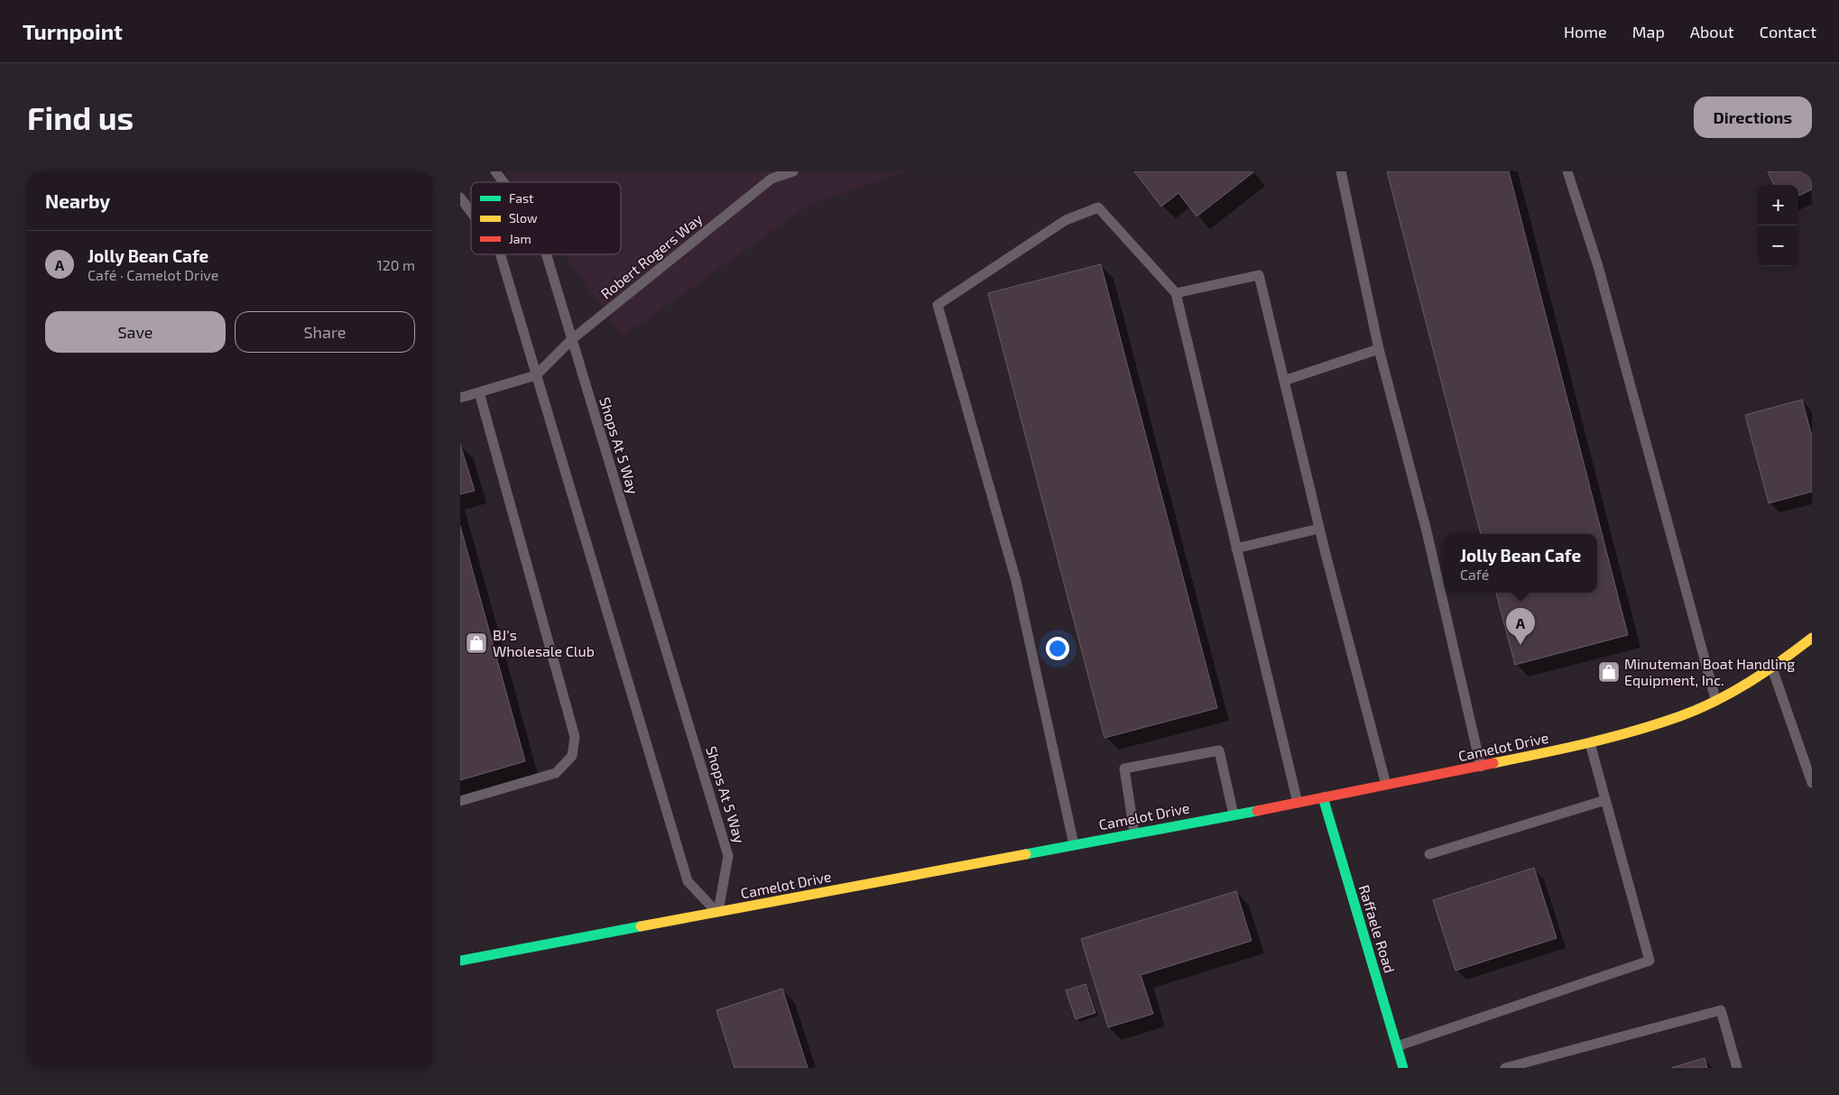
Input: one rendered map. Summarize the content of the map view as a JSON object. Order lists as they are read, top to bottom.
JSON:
{
  "streets": {
    "street": ["Camelot Drive", "Raffaele Road"],
    "lane": ["Robert Rogers Way", "Shops At 5 Way"]
  },
  "crossings": [
    ["Robert Rogers Way", "Shops At 5 Way"],
    ["Shops At 5 Way", "Camelot Drive"],
    ["Camelot Drive", "Raffaele Road"]
  ],
  "places": {
    "shop": ["BJ's Wholesale Club", "Minuteman Boat Handling Equipment, Inc."]
  },
  "legend": ["Fast", "Slow", "Jam"],
  "page": {
    "header": "Turnpoint",
    "nav": [
      "Home",
      "Map",
      "About",
      "Contact"
    ],
    "buttons": [
      "Directions",
      ["Save", "Share"]
    ],
    "title": "Find us",
    "heading": "Nearby",
    "map_buttons": ["+", "−"],
    "list": [
      {
        "mark": "A",
        "name": "Jolly Bean Cafe",
        "note": "Café · Camelot Drive",
        "value": "120 m"
      }
    ],
    "popup": ["Jolly Bean Cafe", "Café"],
    "pins": "A"
  }
}
